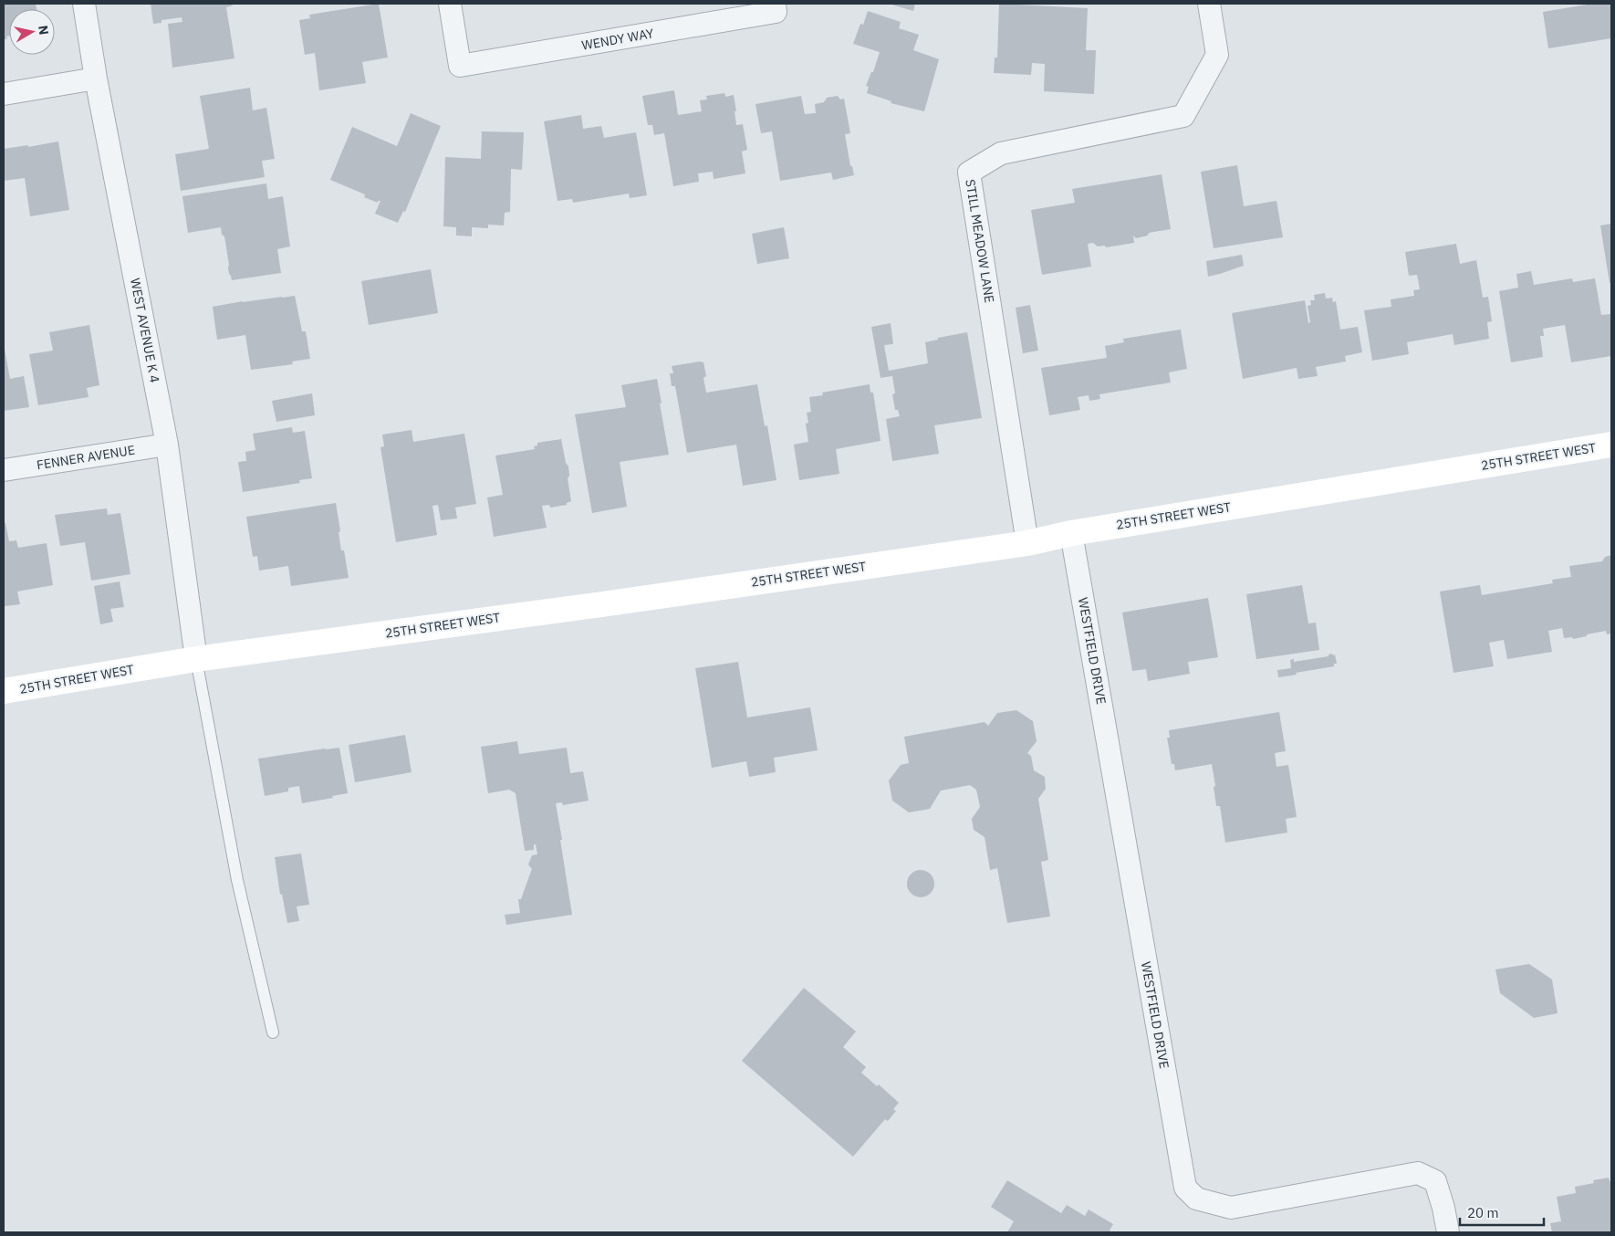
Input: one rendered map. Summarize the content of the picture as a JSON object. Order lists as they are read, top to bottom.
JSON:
{
  "streets": {
    "street": [
      "WENDY WAY",
      "STILL MEADOW LANE",
      "WEST AVENUE K 4",
      "25TH STREET WEST",
      "FENNER AVENUE",
      "WESTFIELD DRIVE"
    ]
  },
  "crossings": [
    ["STILL MEADOW LANE", "25TH STREET WEST"],
    ["WEST AVENUE K 4", "25TH STREET WEST"],
    ["WEST AVENUE K 4", "FENNER AVENUE"],
    ["25TH STREET WEST", "WESTFIELD DRIVE"]
  ],
  "scale_bar": "20 m",
  "north": "right"
}
